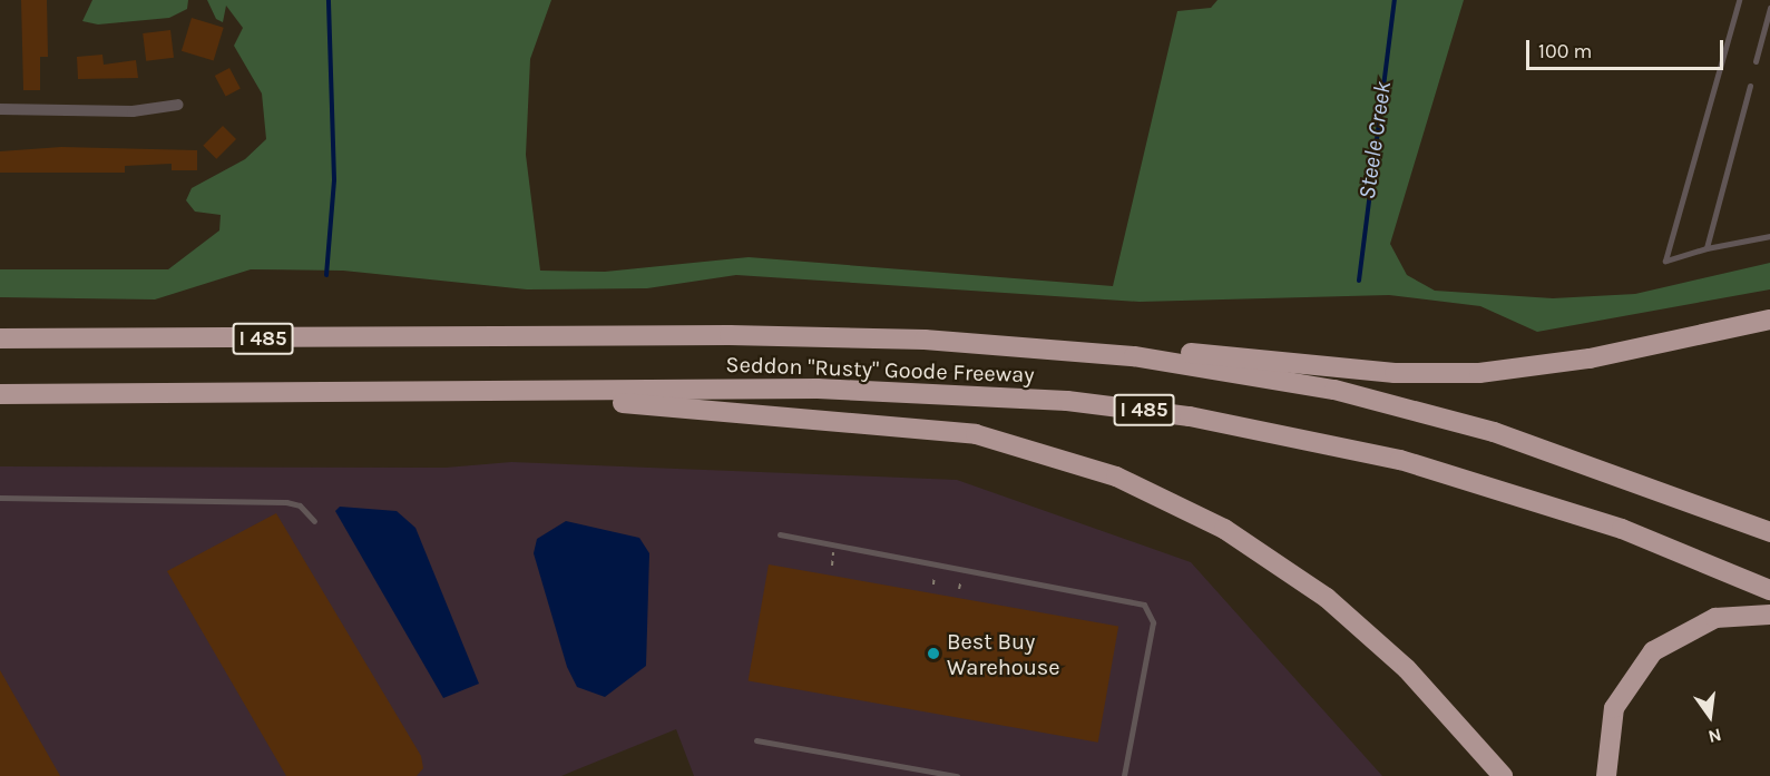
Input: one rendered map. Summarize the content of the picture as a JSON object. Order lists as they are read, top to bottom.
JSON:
{
  "streets": {
    "highway": ["I 485", "Seddon \"Rusty\" Goode Freeway"]
  },
  "water": ["Steele Creek"],
  "places": ["Best Buy Warehouse"],
  "scale_bar": "100 m",
  "north": "bottom"
}
